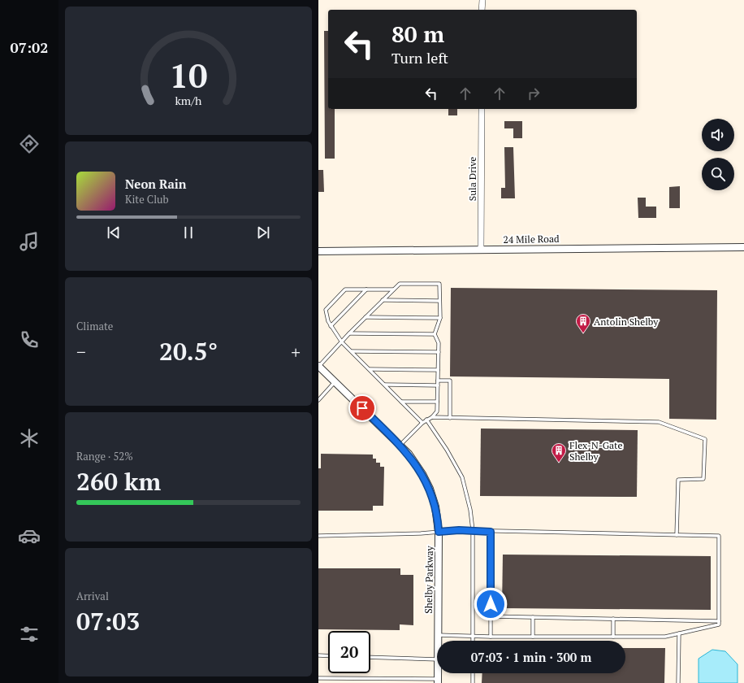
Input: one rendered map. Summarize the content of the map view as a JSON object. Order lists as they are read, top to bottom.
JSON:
{
  "streets": {
    "street": ["Sula Drive", "24 Mile Road", "Shelby Parkway"]
  },
  "crossings": [
    ["Sula Drive", "24 Mile Road"]
  ],
  "places": {
    "building": ["Antolin Shelby", "Flex-N-Gate Shelby"]
  },
  "page": {
    "tabs": "07:02",
    "turn": ["80 m", "Turn left"],
    "song": ["Neon Rain", "Kite Club"],
    "tile": [
      "Climate",
      ["Range · 52%", "260 km"],
      ["Arrival", "07:03"]
    ],
    "heat": ["−", "20.5°", "+"],
    "limit": "20",
    "trip": "07:03 · 1 min · 300 m",
    "gauge": ["10", "km/h"]
  }
}
